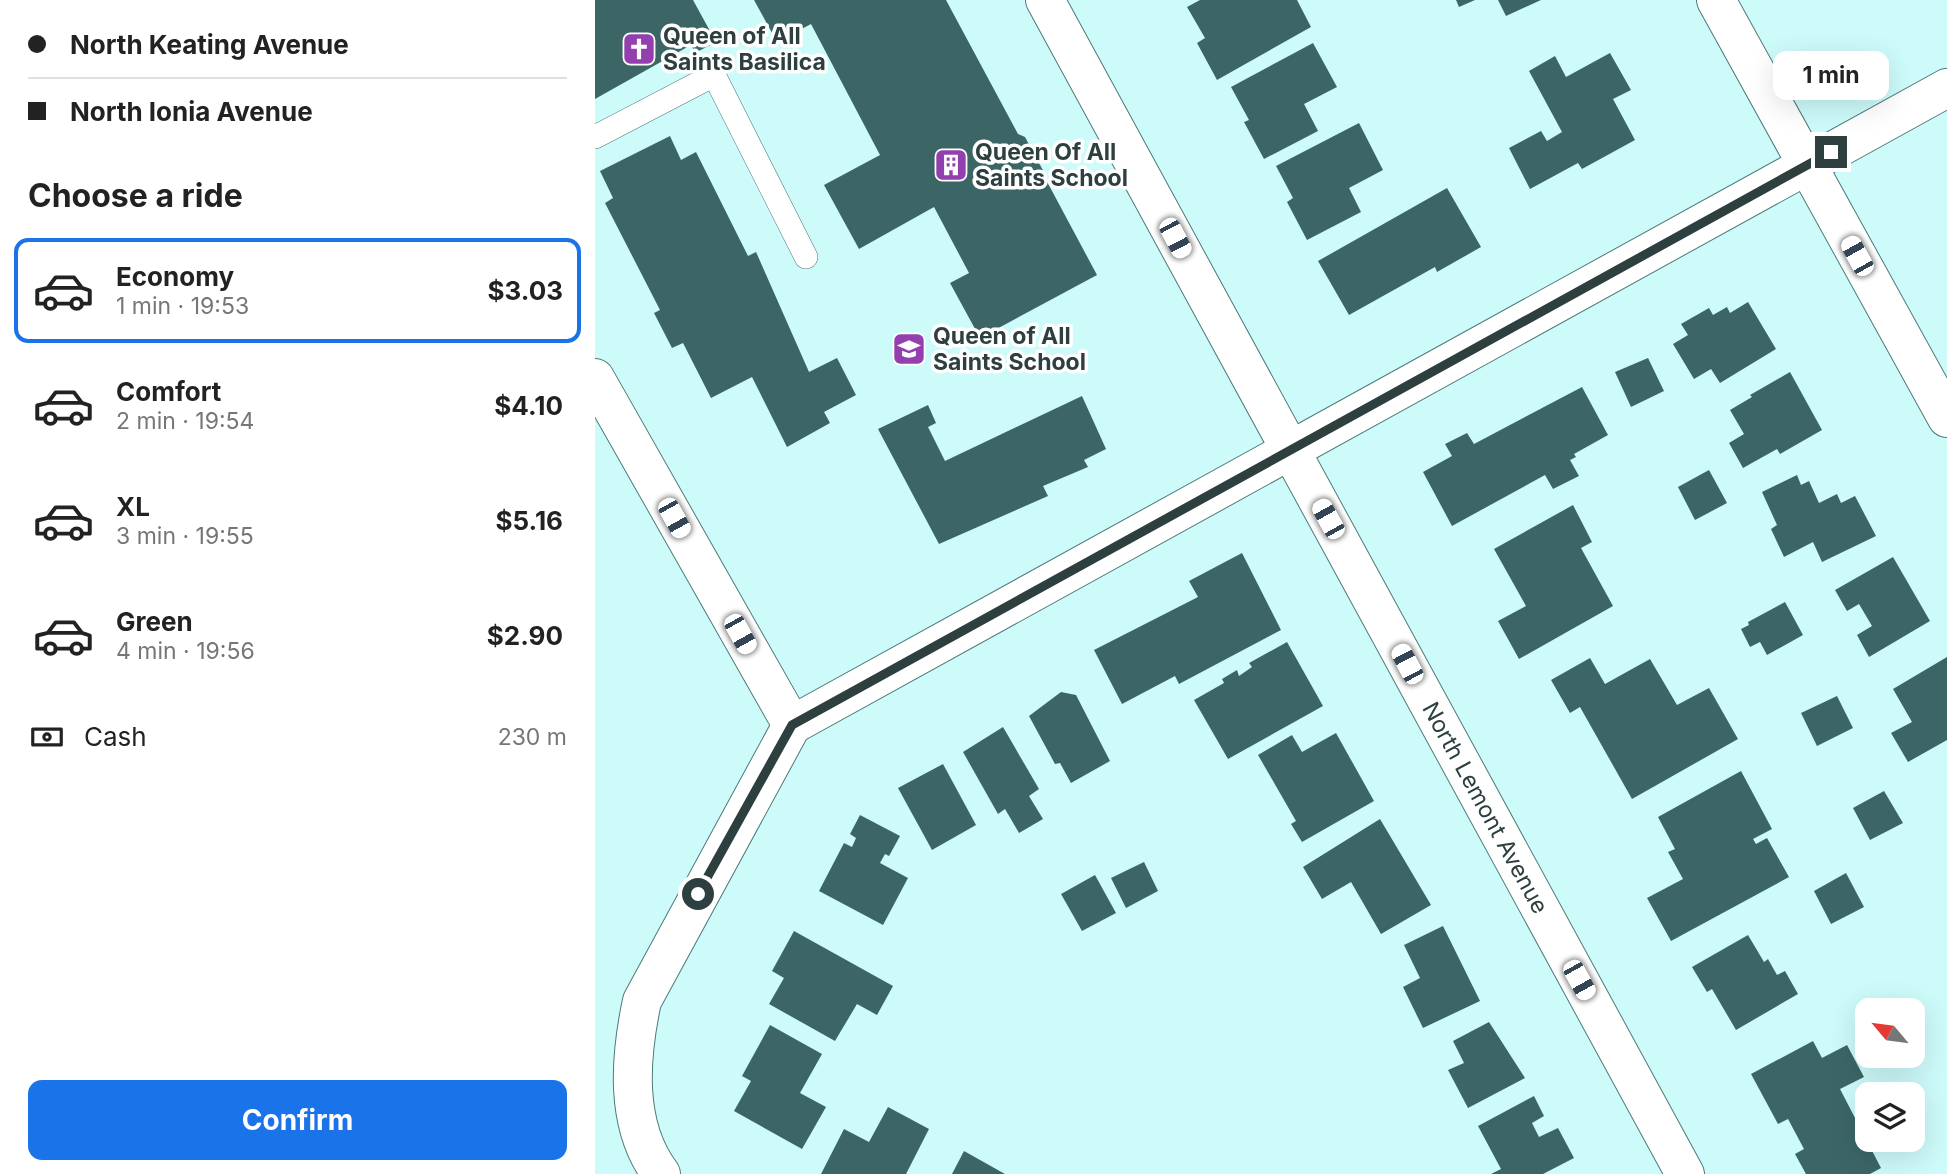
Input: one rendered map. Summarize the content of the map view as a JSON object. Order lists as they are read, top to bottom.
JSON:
{
  "streets": {
    "street": ["North Lemont Avenue"]
  },
  "places": {
    "church": ["Queen of All Saints Basilica"],
    "building": ["Queen Of All Saints School"],
    "school or university": ["Queen of All Saints School"]
  },
  "north": "top left",
  "page": {
    "banner": ["North Keating Avenue", "North Ionia Avenue"],
    "bubble": "1 min",
    "heading": "Choose a ride",
    "list": [
      {
        "name": "Economy",
        "note": "1 min · 19:53",
        "value": "$3.03"
      },
      {
        "name": "Comfort",
        "note": "2 min · 19:54",
        "value": "$4.10"
      },
      {
        "name": "XL",
        "note": "3 min · 19:55",
        "value": "$5.16"
      },
      {
        "name": "Green",
        "note": "4 min · 19:56",
        "value": "$2.90"
      }
    ],
    "pay": ["Cash", "230 m"],
    "buttons": "Confirm"
  }
}
